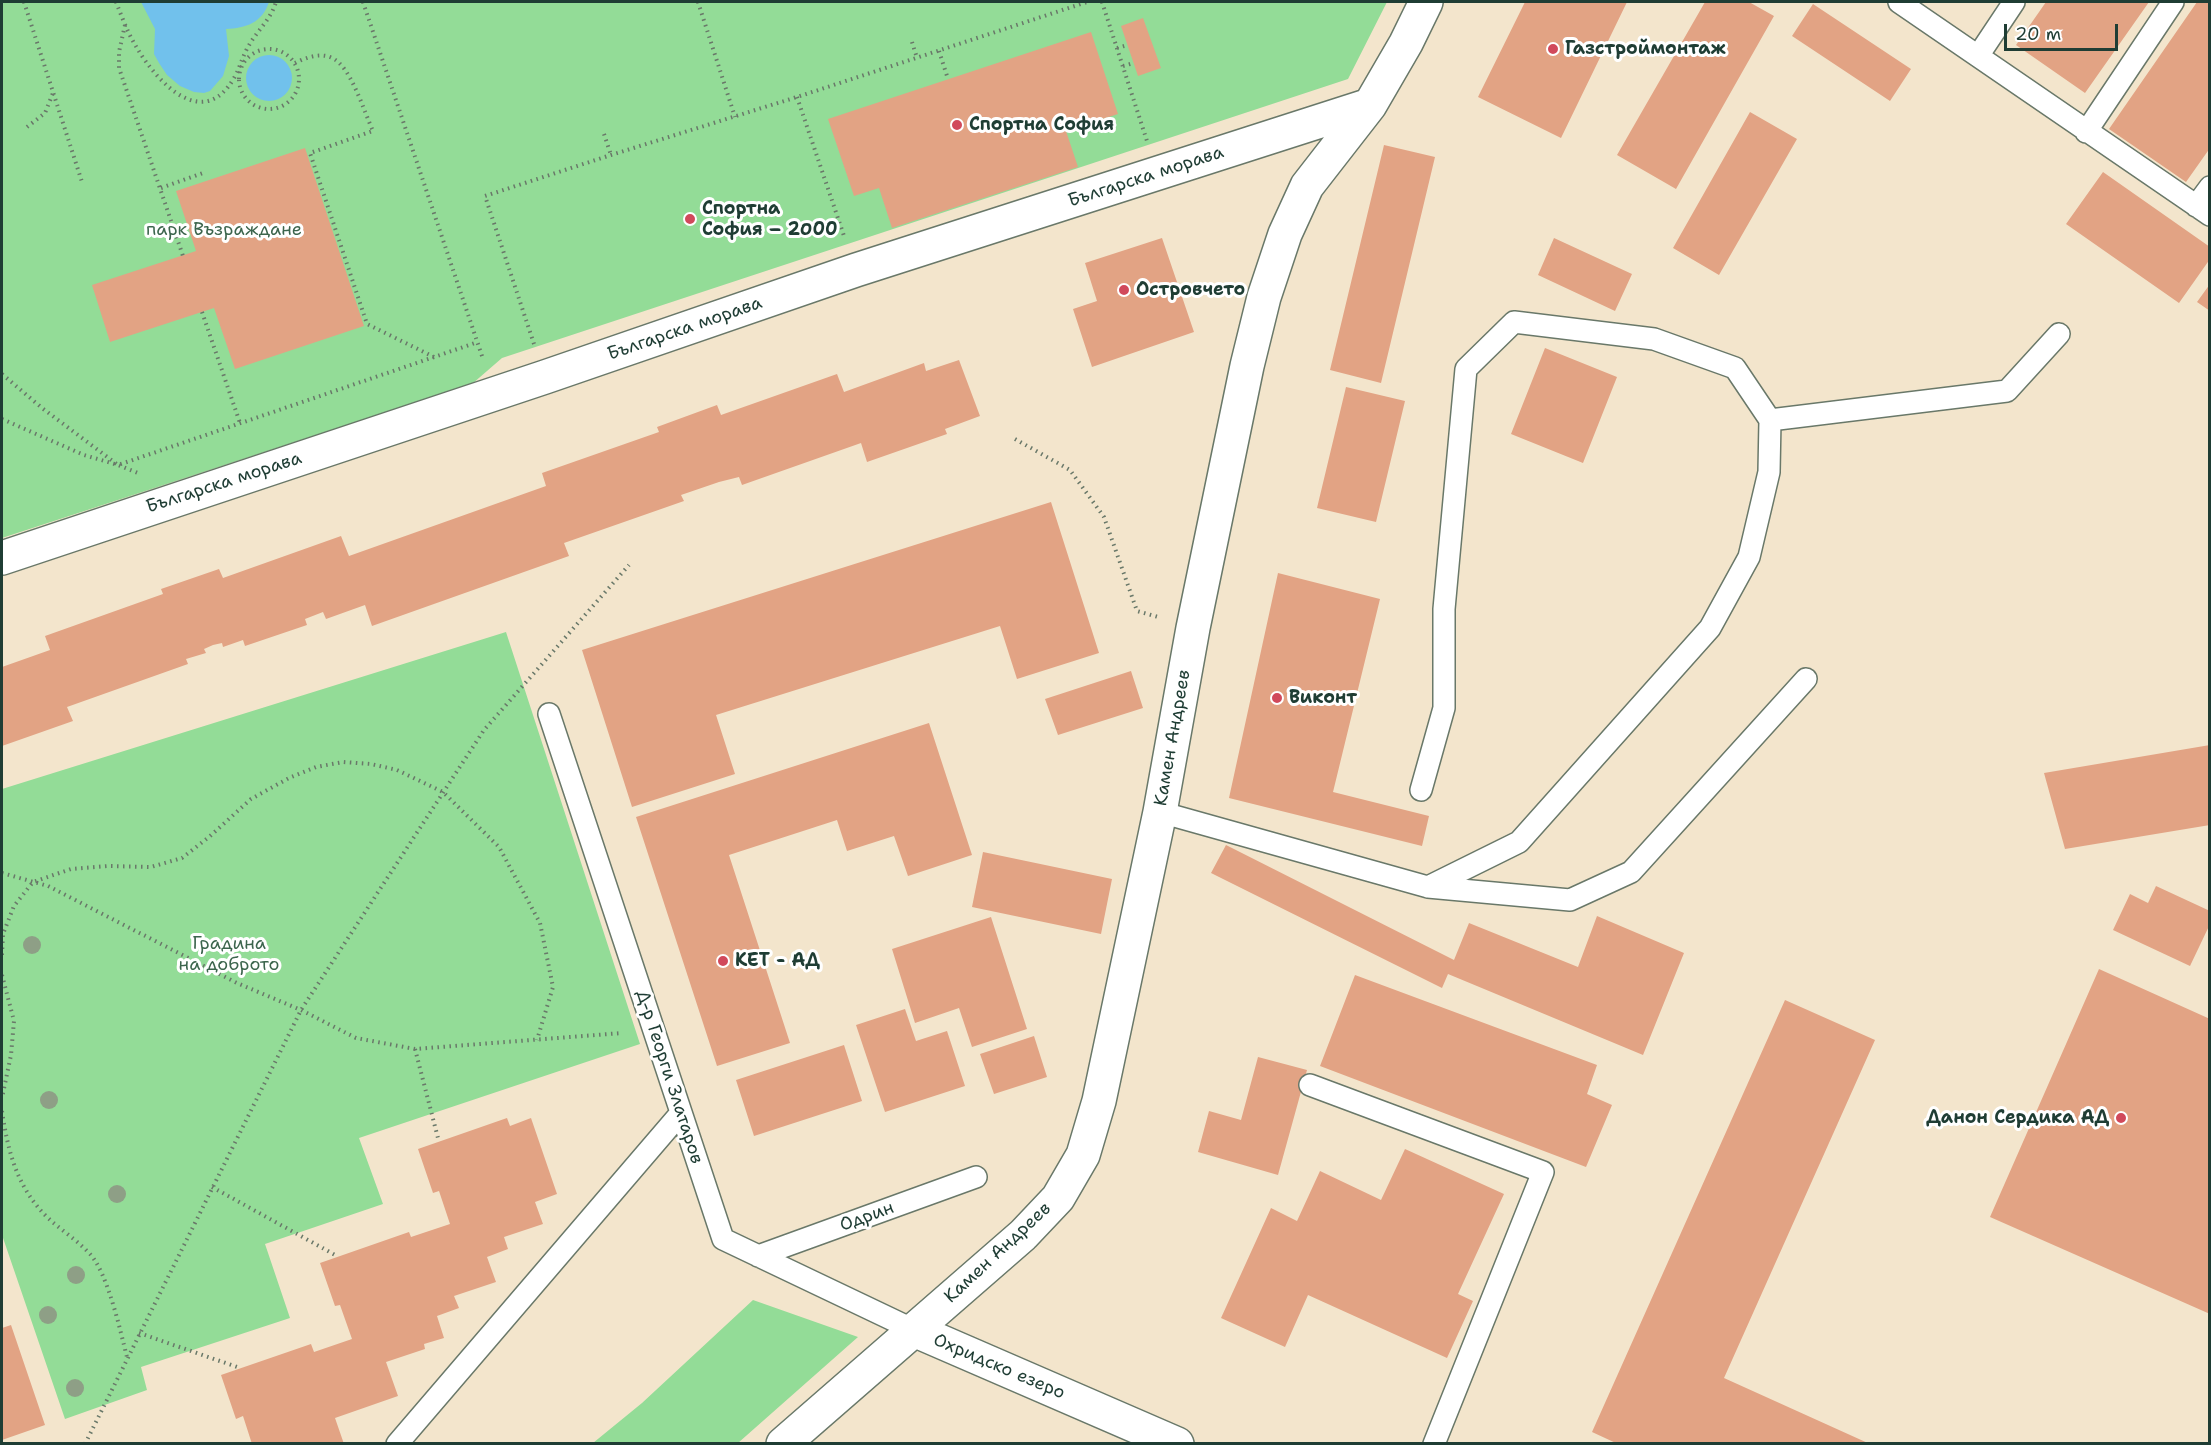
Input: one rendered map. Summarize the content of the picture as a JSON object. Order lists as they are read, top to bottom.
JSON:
{
  "streets": {
    "street": ["Българска морава", "Камен Андреев", "Охридско езеро"],
    "lane": ["Д-р Георги Златаров", "Одрин"]
  },
  "crossings": [
    ["Българска морава", "Камен Андреев"],
    ["Камен Андреев", "Д-р Георги Златаров"],
    ["Камен Андреев", "Охридско езеро"],
    ["Д-р Георги Златаров", "Одрин"],
    ["Д-р Георги Златаров", "Охридско езеро"]
  ],
  "parks": ["парк Възраждане", "Градина на доброто"],
  "places": [
    "Газстроймонтаж",
    "Спортна София",
    "Спортна София – 2000",
    "Островчето",
    "Виконт",
    "КЕТ - АД",
    "Данон Сердика АД"
  ],
  "scale_bar": "20 m"
}
